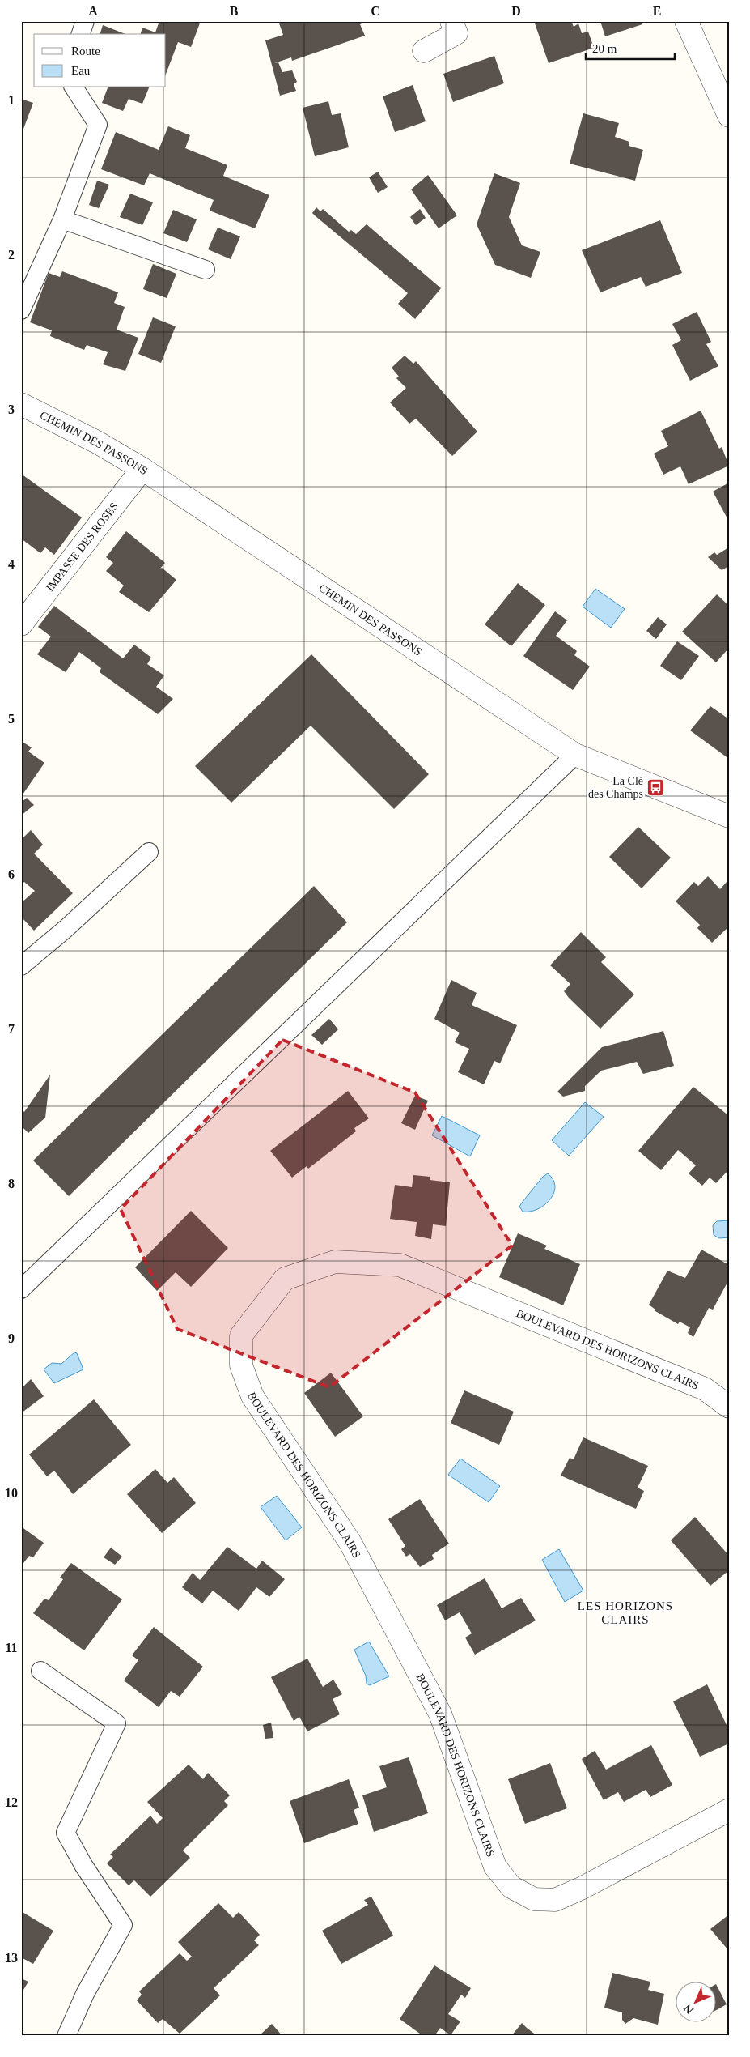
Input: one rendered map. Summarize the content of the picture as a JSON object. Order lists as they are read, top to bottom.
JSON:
{
  "streets": {
    "street": ["CHEMIN DES PASSONS", "IMPASSE DES ROSES", "BOULEVARD DES HORIZONS CLAIRS"]
  },
  "crossings": [
    ["CHEMIN DES PASSONS", "IMPASSE DES ROSES"]
  ],
  "districts": ["LES HORIZONS CLAIRS"],
  "places": {
    "bus stop": ["La Clé des Champs"]
  },
  "legend": ["Route", "Eau"],
  "scale_bar": "20 m",
  "north": "bottom left",
  "grid": {
    "columns": [
      "A",
      "B",
      "C",
      "D",
      "E"
    ],
    "rows": [
      "1",
      "2",
      "3",
      "4",
      "5",
      "6",
      "7",
      "8",
      "9",
      "10",
      "11",
      "12",
      "13"
    ]
  }
}
